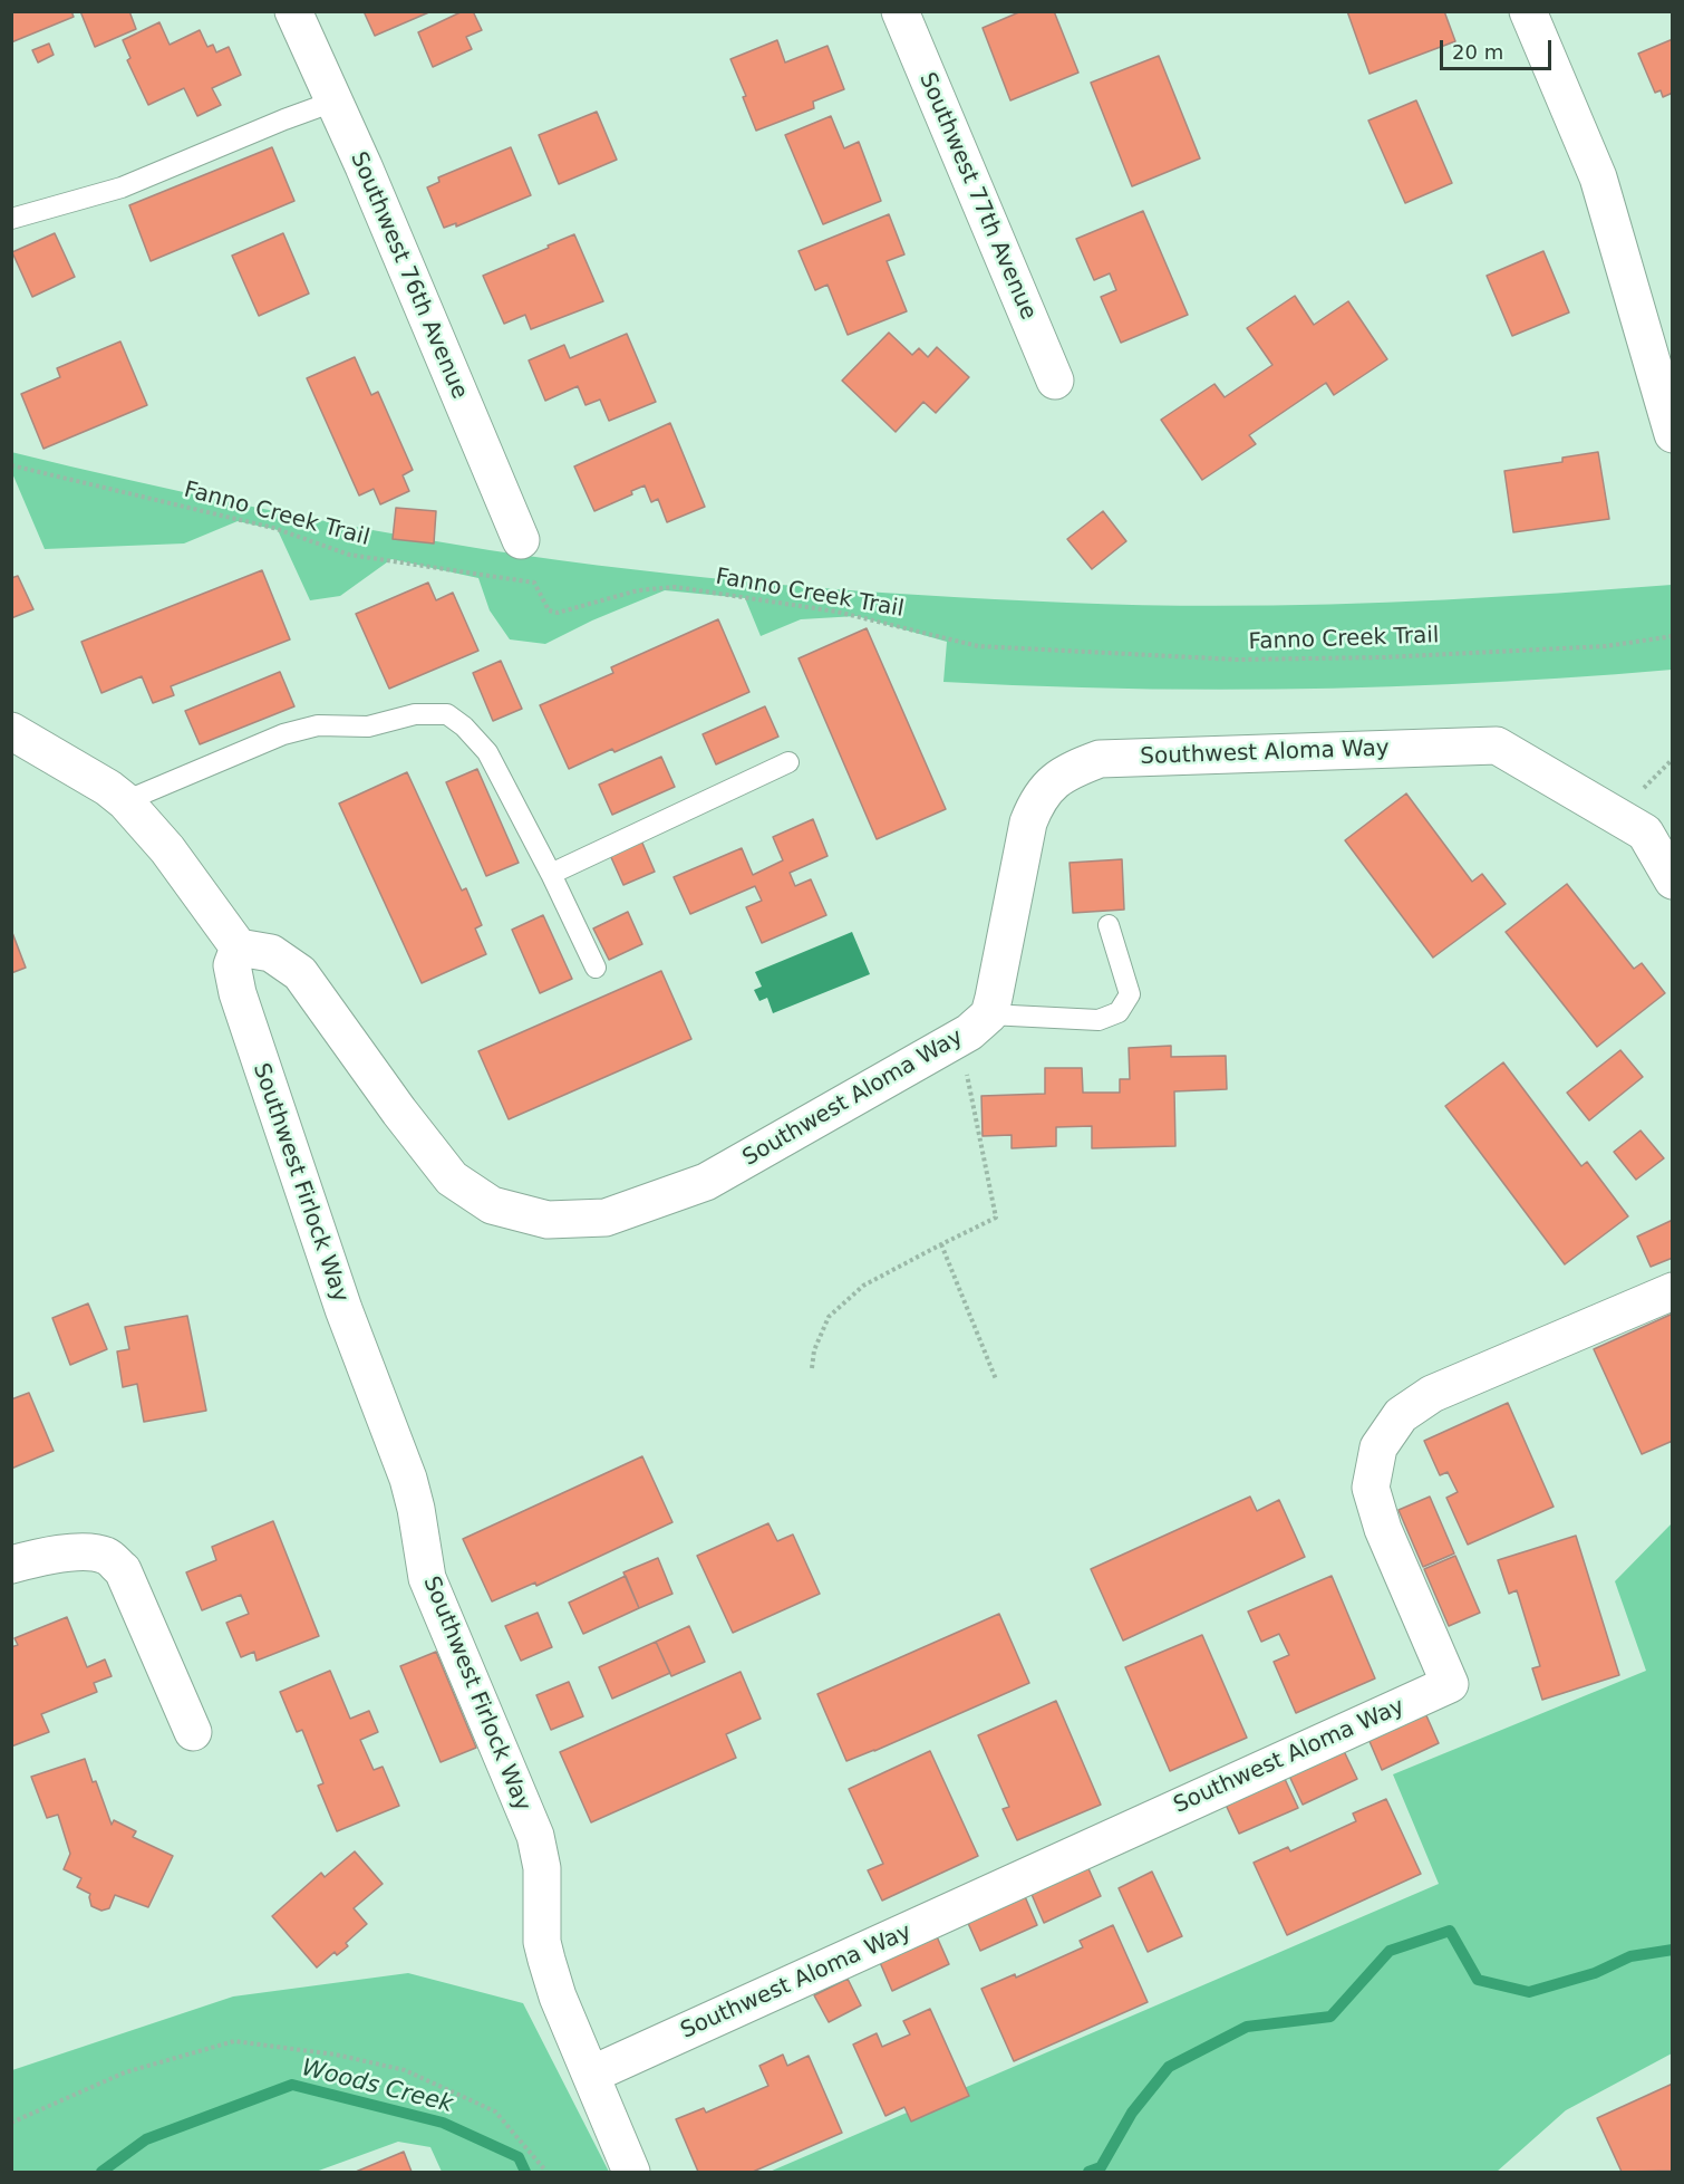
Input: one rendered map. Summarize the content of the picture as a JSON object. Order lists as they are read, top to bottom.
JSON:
{
  "streets": {
    "street": [
      "Southwest 77th Avenue",
      "Southwest 76th Avenue",
      "Southwest Aloma Way",
      "Southwest Firlock Way"
    ],
    "path": ["Fanno Creek Trail"]
  },
  "crossings": [
    ["Southwest Aloma Way", "Southwest Firlock Way"]
  ],
  "water": ["Woods Creek"],
  "scale_bar": "20 m"
}
